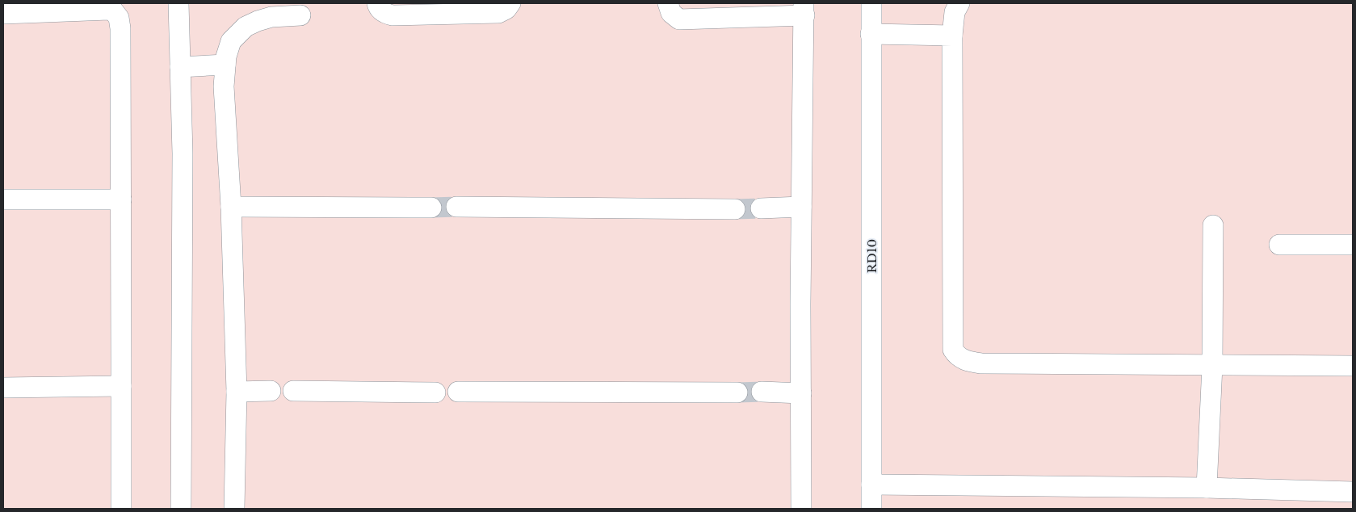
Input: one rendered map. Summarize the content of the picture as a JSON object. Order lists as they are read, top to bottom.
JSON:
{
  "streets": {
    "street": ["RD10"]
  }
}
